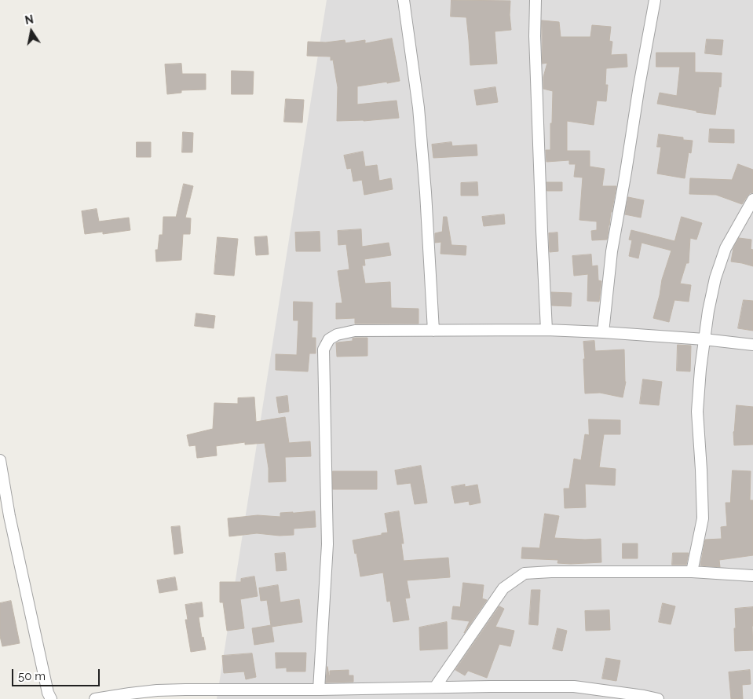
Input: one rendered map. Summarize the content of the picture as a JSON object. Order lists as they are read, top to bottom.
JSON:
{
  "scale_bar": "50 m",
  "north": "top"
}
